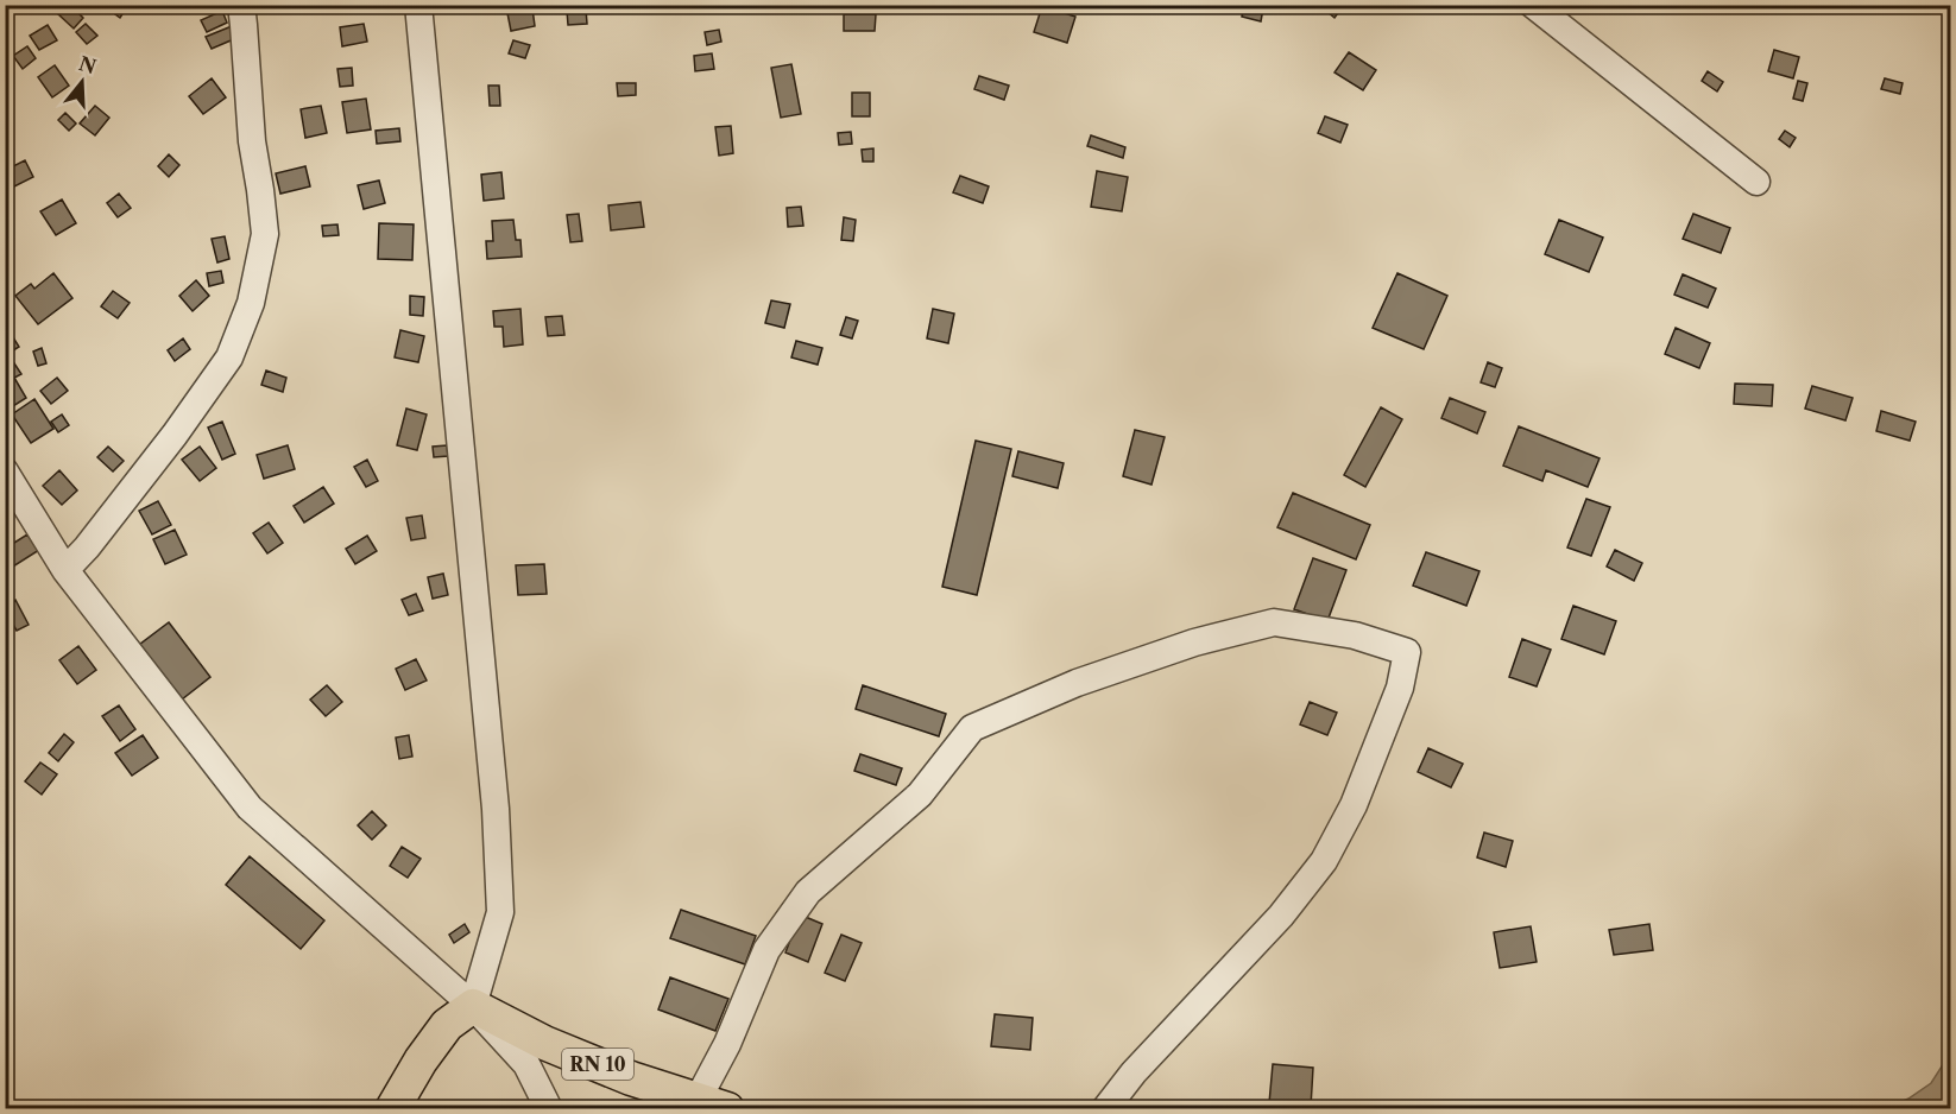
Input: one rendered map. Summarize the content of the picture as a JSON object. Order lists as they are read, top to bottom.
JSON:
{
  "streets": {
    "main road": ["RN 10"]
  },
  "north": "top"
}
